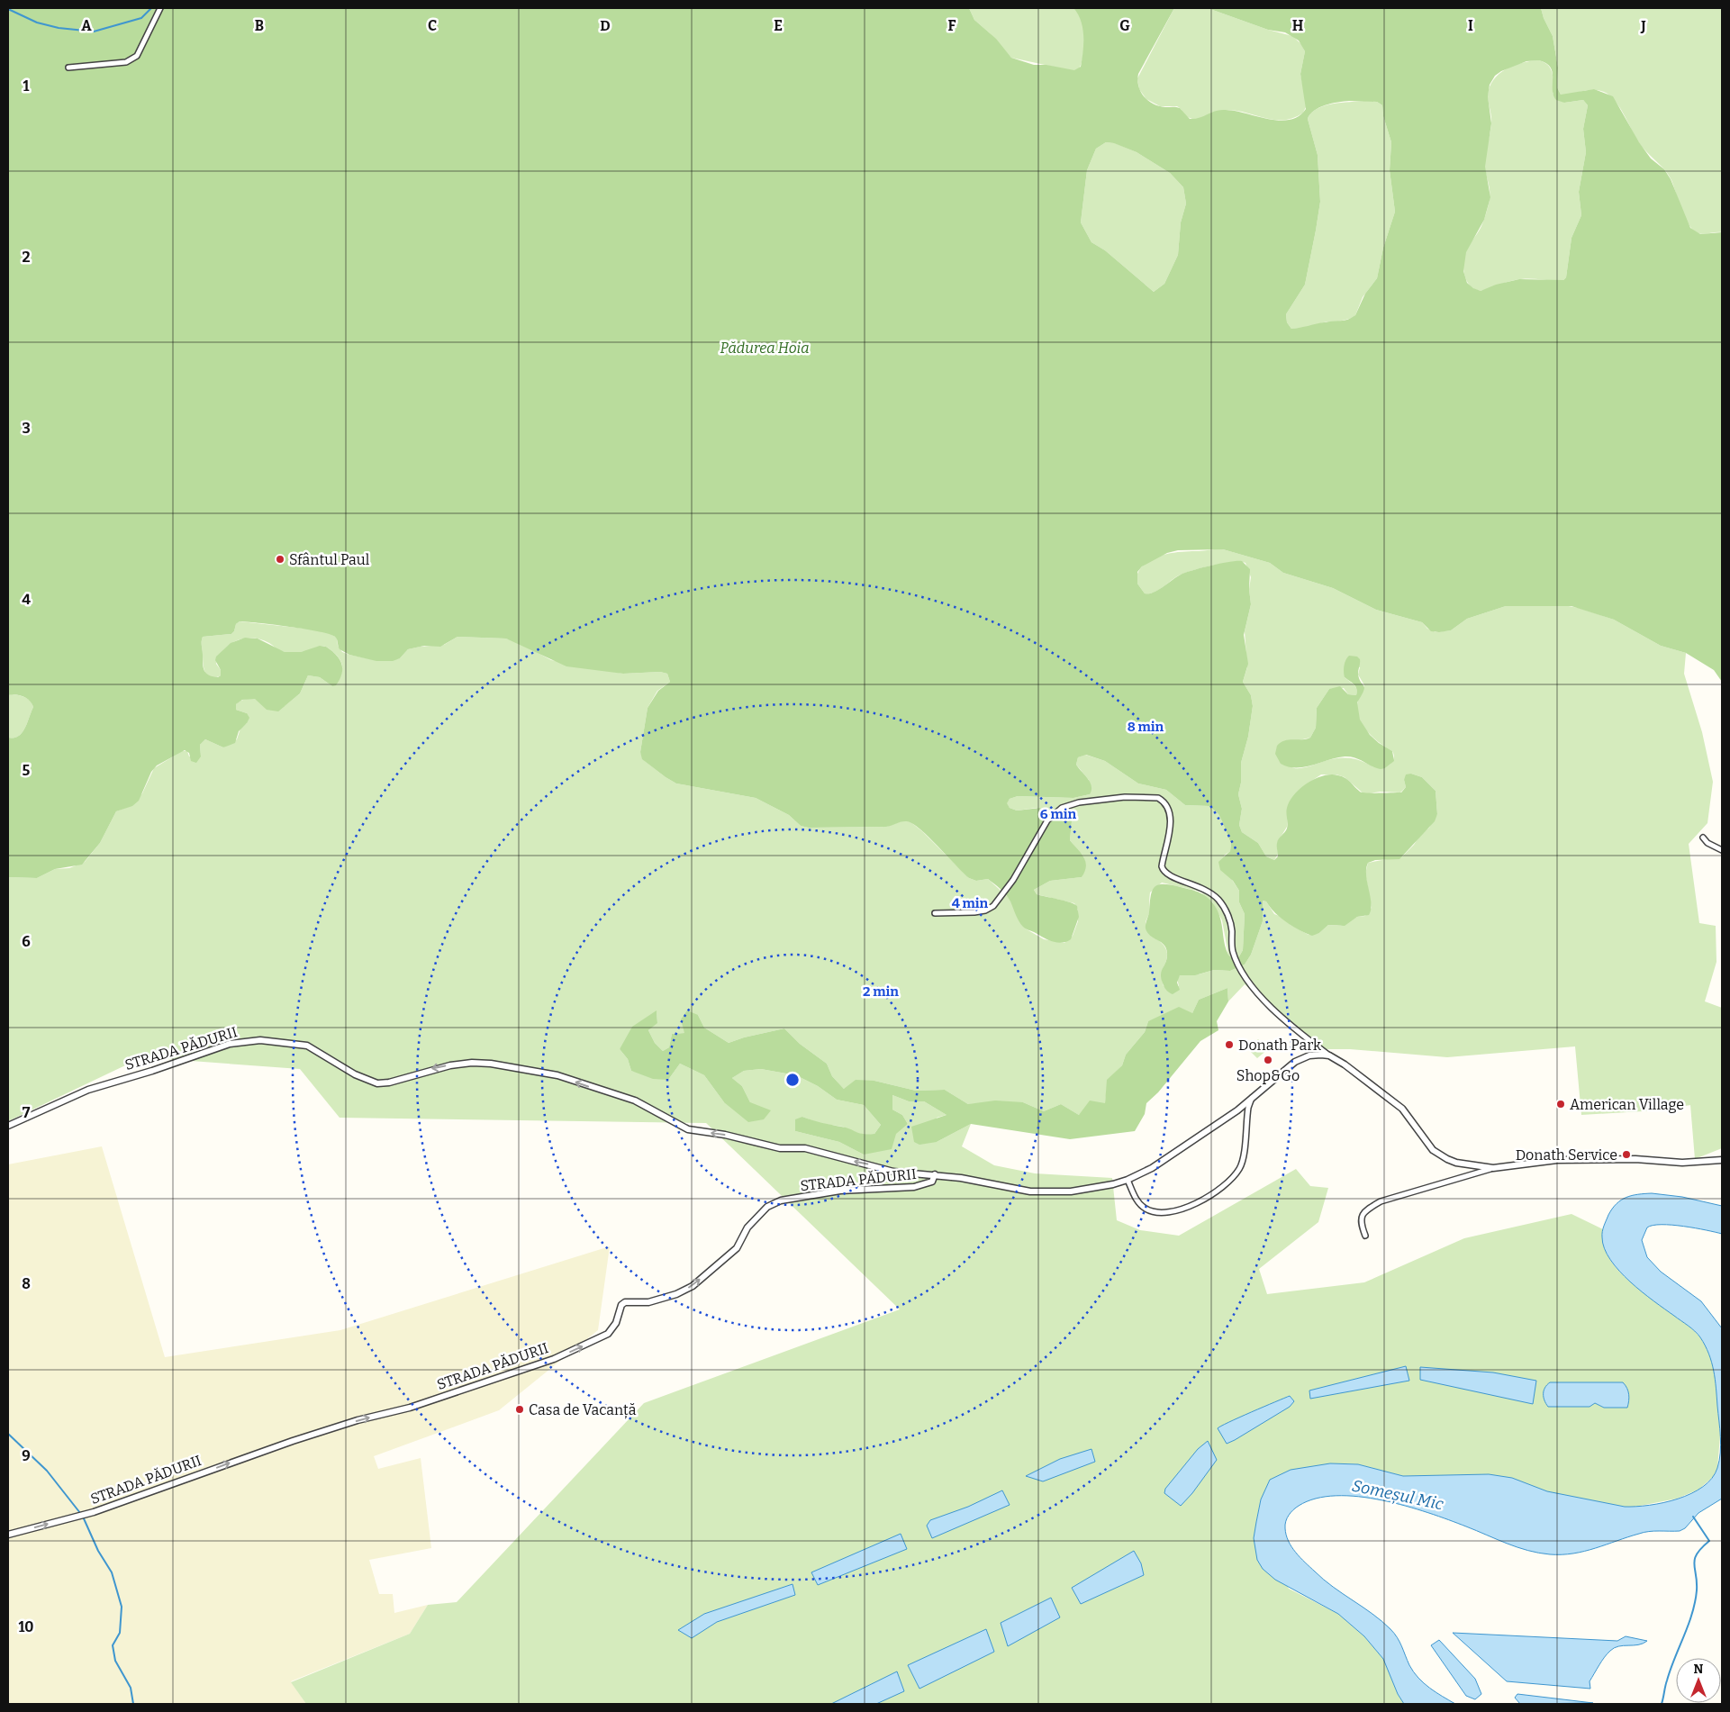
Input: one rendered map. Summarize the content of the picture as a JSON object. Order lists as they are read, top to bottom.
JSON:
{
  "streets": {
    "street": ["STRADA PĂDURII"]
  },
  "water": ["Someșul Mic"],
  "parks": ["Pădurea Hoia"],
  "places": [
    "Sfântul Paul",
    "Donath Park",
    "Shop&Go",
    "American Village",
    "Donath Service",
    "Casa de Vacanță"
  ],
  "north": "top",
  "grid": {
    "columns": [
      "A",
      "B",
      "C",
      "D",
      "E",
      "F",
      "G",
      "H",
      "I",
      "J"
    ],
    "rows": [
      "1",
      "2",
      "3",
      "4",
      "5",
      "6",
      "7",
      "8",
      "9",
      "10"
    ]
  },
  "rings": [
    "8 min",
    "6 min",
    "4 min",
    "2 min"
  ]
}
